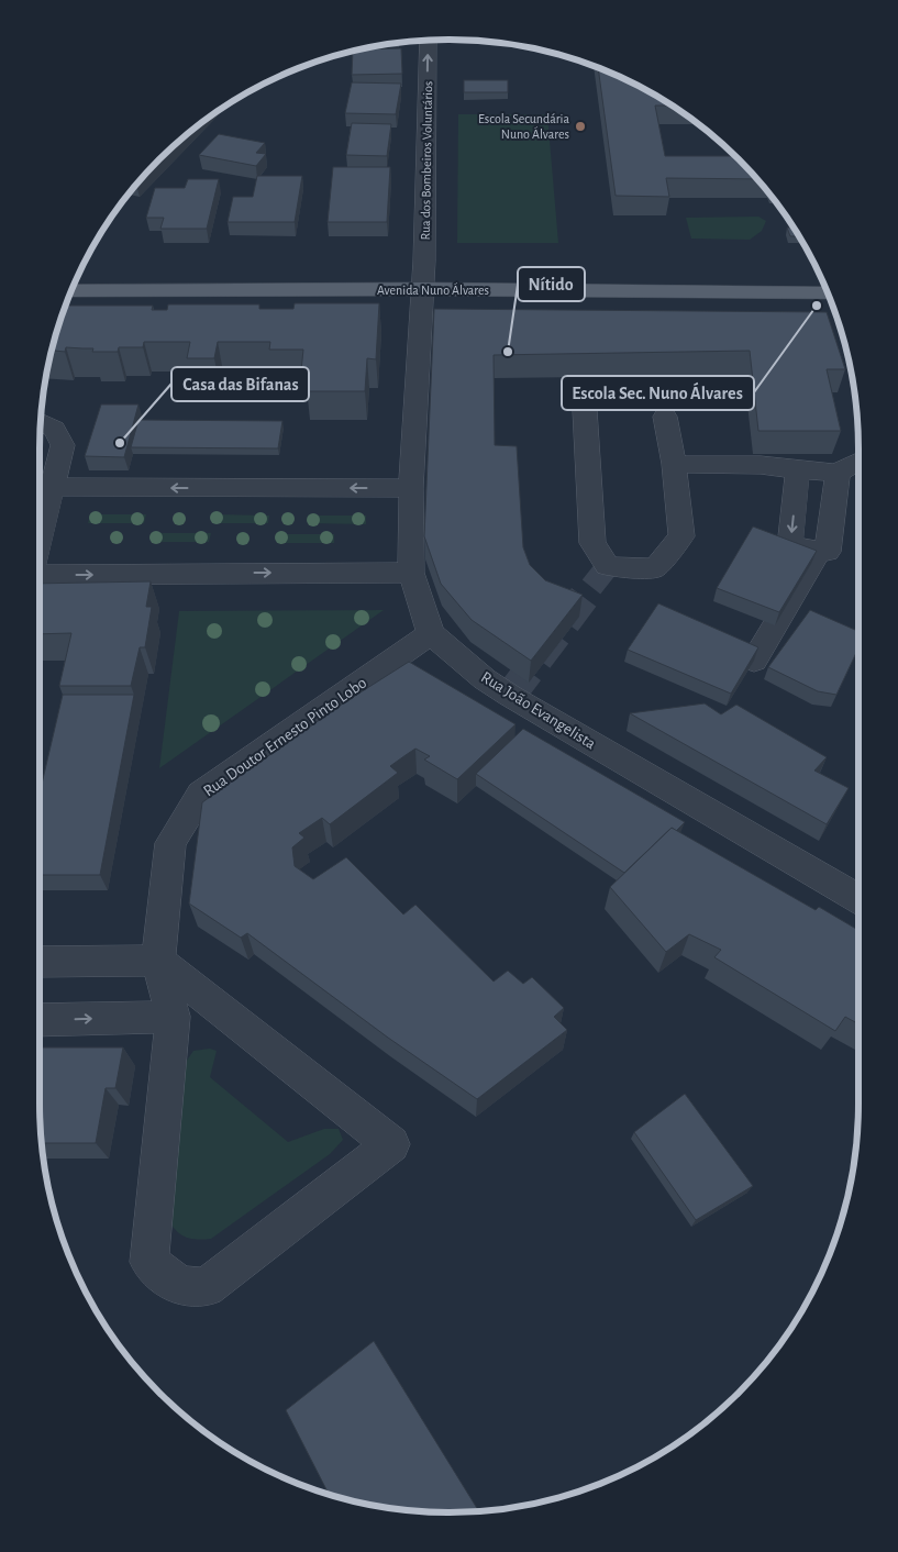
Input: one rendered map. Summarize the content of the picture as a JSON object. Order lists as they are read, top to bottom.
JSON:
{
  "streets": {
    "main road": ["Avenida Nuno Álvares"],
    "street": ["Rua dos Bombeiros Voluntários", "Rua João Evangelista", "Rua Doutor Ernesto Pinto Lobo"]
  },
  "crossings": [
    ["Rua dos Bombeiros Voluntários", "Avenida Nuno Álvares"],
    ["Rua João Evangelista", "Rua Doutor Ernesto Pinto Lobo"]
  ],
  "one_way": ["Rua dos Bombeiros Voluntários"],
  "places": [
    "Escola Secundária Nuno Álvares",
    "Escola Sec. Nuno Álvares",
    "Nítido",
    "Casa das Bifanas"
  ]
}
